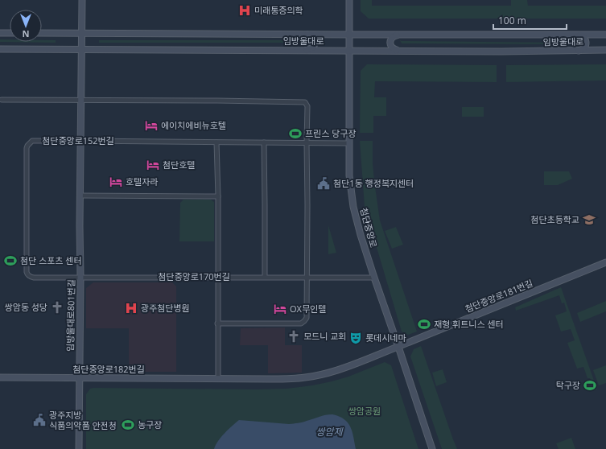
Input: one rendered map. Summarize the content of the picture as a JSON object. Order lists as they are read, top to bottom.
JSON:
{
  "streets": {
    "street": [
      "임방울대로",
      "첨단중앙로152번길",
      "첨단중앙로",
      "첨단중앙로170번길",
      "첨단중앙로181번길",
      "임방울대로801번길",
      "첨단중앙로182번길"
    ]
  },
  "crossings": [
    ["임방울대로", "첨단중앙로"],
    ["임방울대로", "임방울대로801번길"],
    ["첨단중앙로152번길", "첨단중앙로"],
    ["첨단중앙로152번길", "첨단중앙로170번길"],
    ["첨단중앙로152번길", "임방울대로801번길"],
    ["첨단중앙로", "첨단중앙로170번길"],
    ["첨단중앙로", "첨단중앙로181번길"],
    ["첨단중앙로", "첨단중앙로182번길"],
    ["첨단중앙로170번길", "임방울대로801번길"],
    ["첨단중앙로181번길", "첨단중앙로182번길"],
    ["임방울대로801번길", "첨단중앙로182번길"]
  ],
  "water": ["쌍암제"],
  "parks": ["쌍암공원"],
  "places": {
    "hospital": ["미래통증의학", "광주첨단병원"],
    "hotel": [
      "에이치에비뉴호텔",
      "첨단호텔",
      "호텔자라",
      "OX무인텔"
    ],
    "sports": [
      "프린스 당구장",
      "첨단 스포츠 센터",
      "재형 휘트니스 센터",
      "탁구장",
      "농구장"
    ],
    "public building": ["첨단1동 행정복지센터", "광주지방 식품의약품 안전청"],
    "school or university": ["첨단초등학교"],
    "church": ["쌍암동 성당", "모드니 교회"],
    "theatre": ["롯데시네마"]
  },
  "scale_bar": "100 m",
  "north": "bottom"
}
